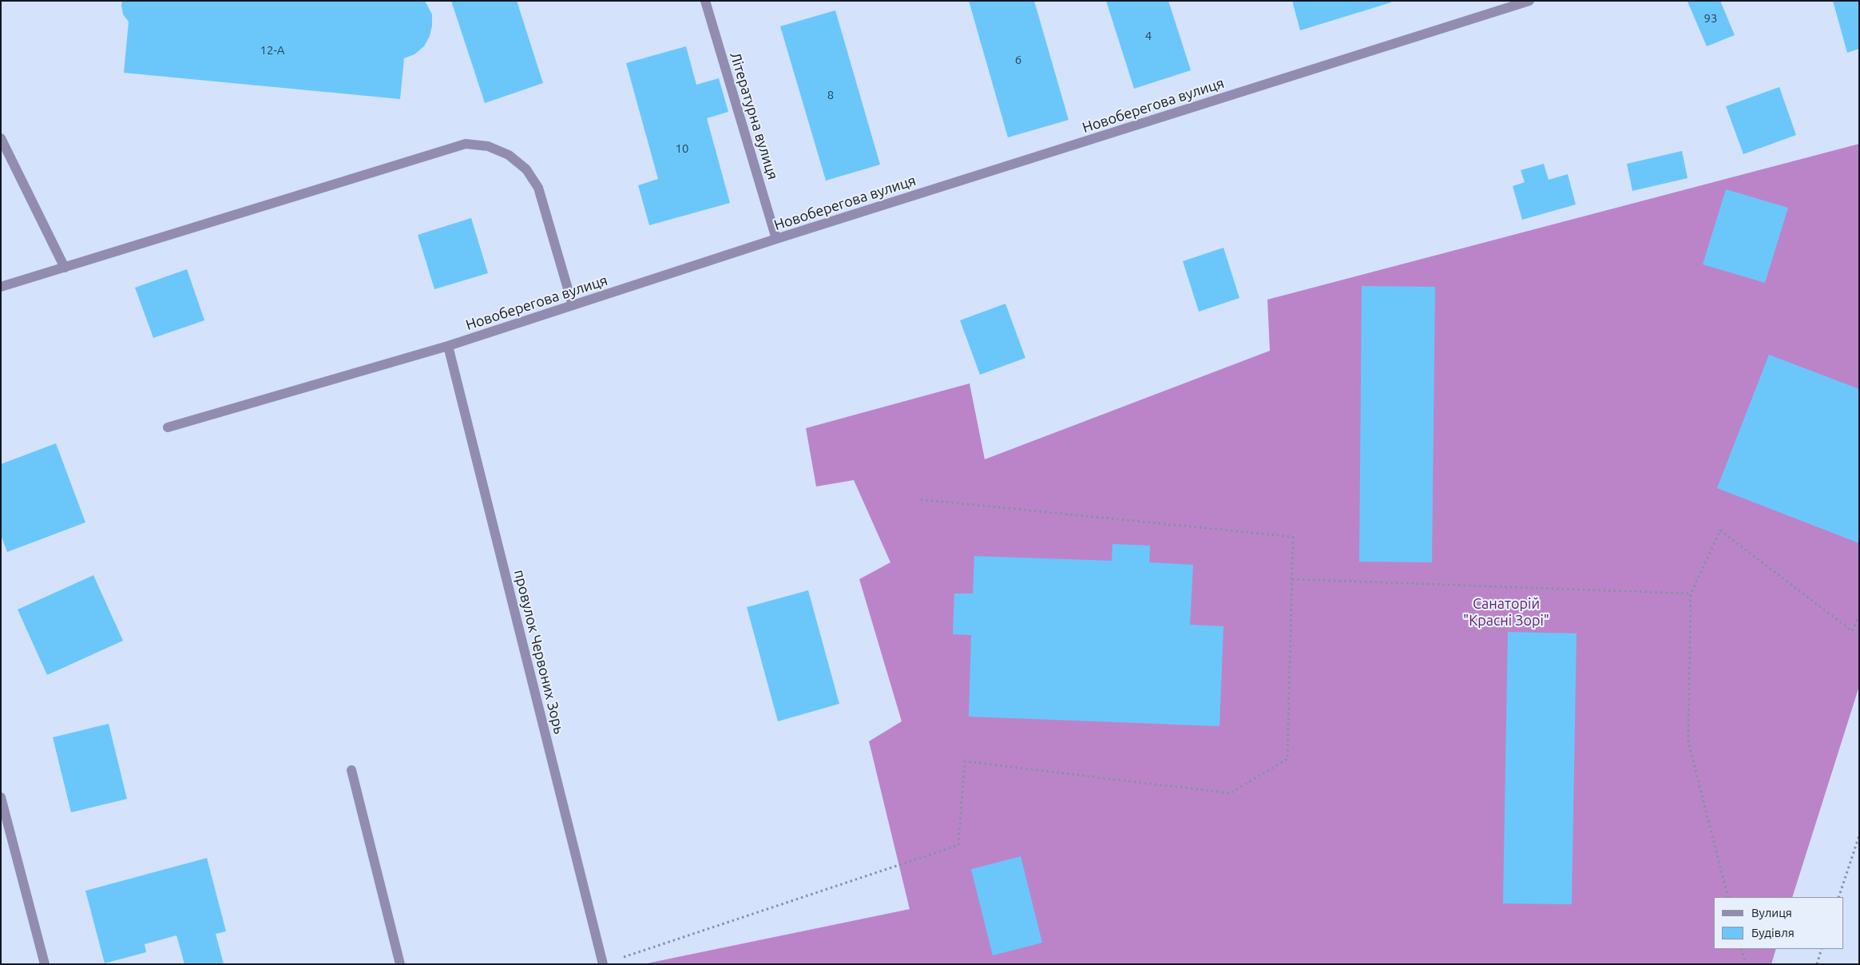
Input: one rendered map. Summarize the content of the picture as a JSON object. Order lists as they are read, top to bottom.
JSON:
{
  "streets": {
    "street": ["Новоберегова вулиця", "Літературна вулиця", "провулок Червоних Зорь"]
  },
  "crossings": [
    ["Новоберегова вулиця", "Літературна вулиця"],
    ["Новоберегова вулиця", "провулок Червоних Зорь"]
  ],
  "parks": ["Санаторій \"Красні Зорі\""],
  "house_numbers": [
    "93",
    "4",
    "12-А",
    "6",
    "8",
    "10"
  ],
  "legend": ["Вулиця", "Будівля"]
}
